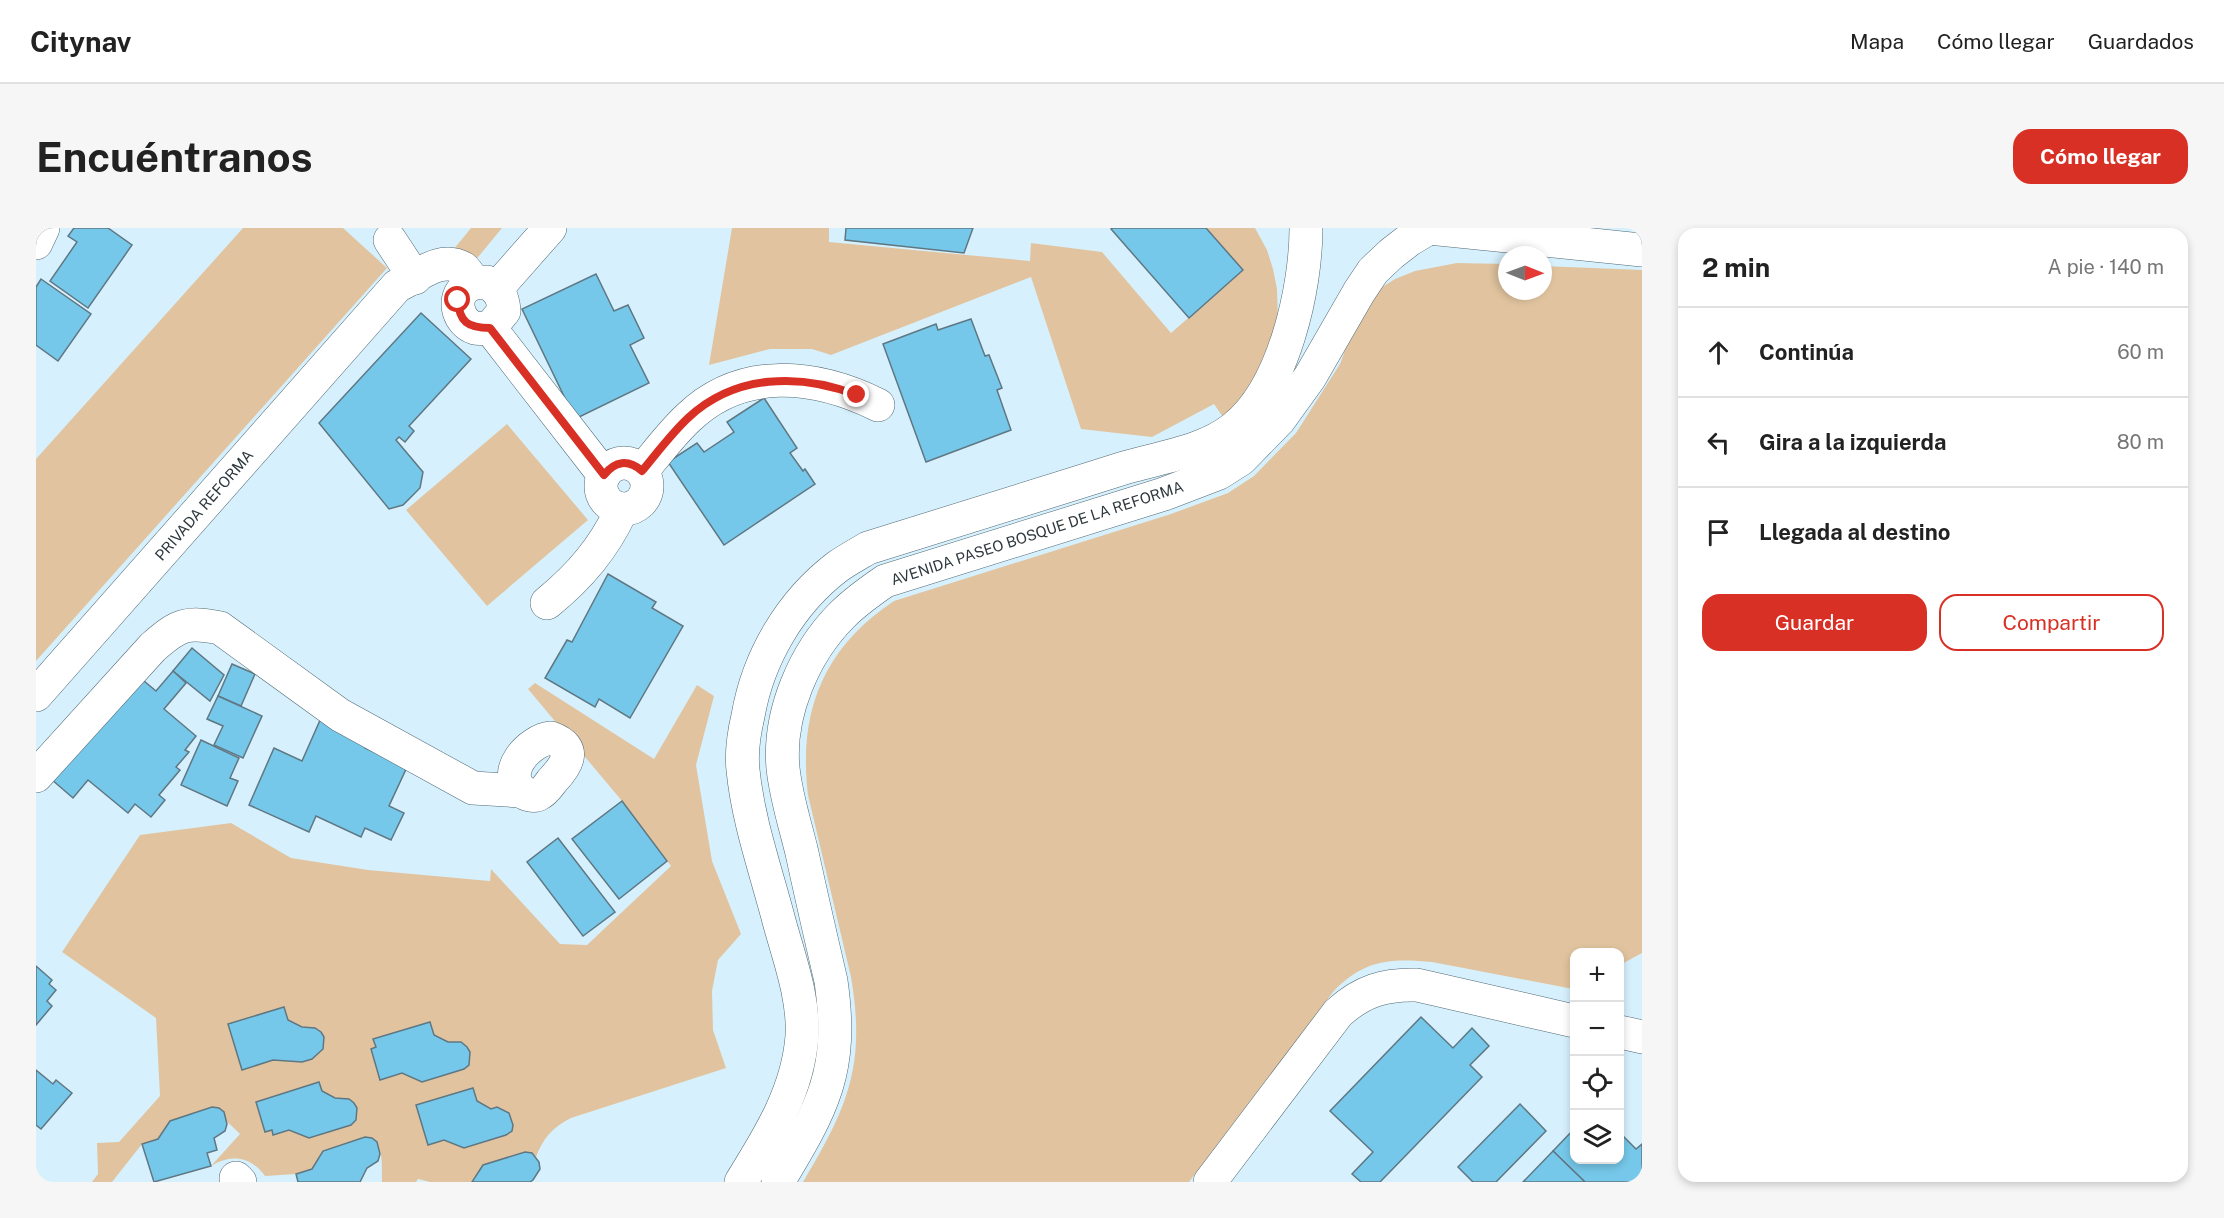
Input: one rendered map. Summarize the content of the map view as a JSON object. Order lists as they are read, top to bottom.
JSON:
{
  "streets": {
    "main road": ["PRIVADA REFORMA", "AVENIDA PASEO BOSQUE DE LA REFORMA"]
  },
  "north": "right",
  "page": {
    "header": "Citynav",
    "nav": ["Mapa", "Cómo llegar", "Guardados"],
    "buttons": [
      "Cómo llegar",
      ["Guardar", "Compartir"]
    ],
    "title": "Encuéntranos",
    "heading": ["2 min", "A pie · 140 m"],
    "list": [
      ["Continúa", "60 m"],
      ["Gira a la izquierda", "80 m"],
      "Llegada al destino"
    ],
    "map_buttons": ["+", "−"]
  }
}
